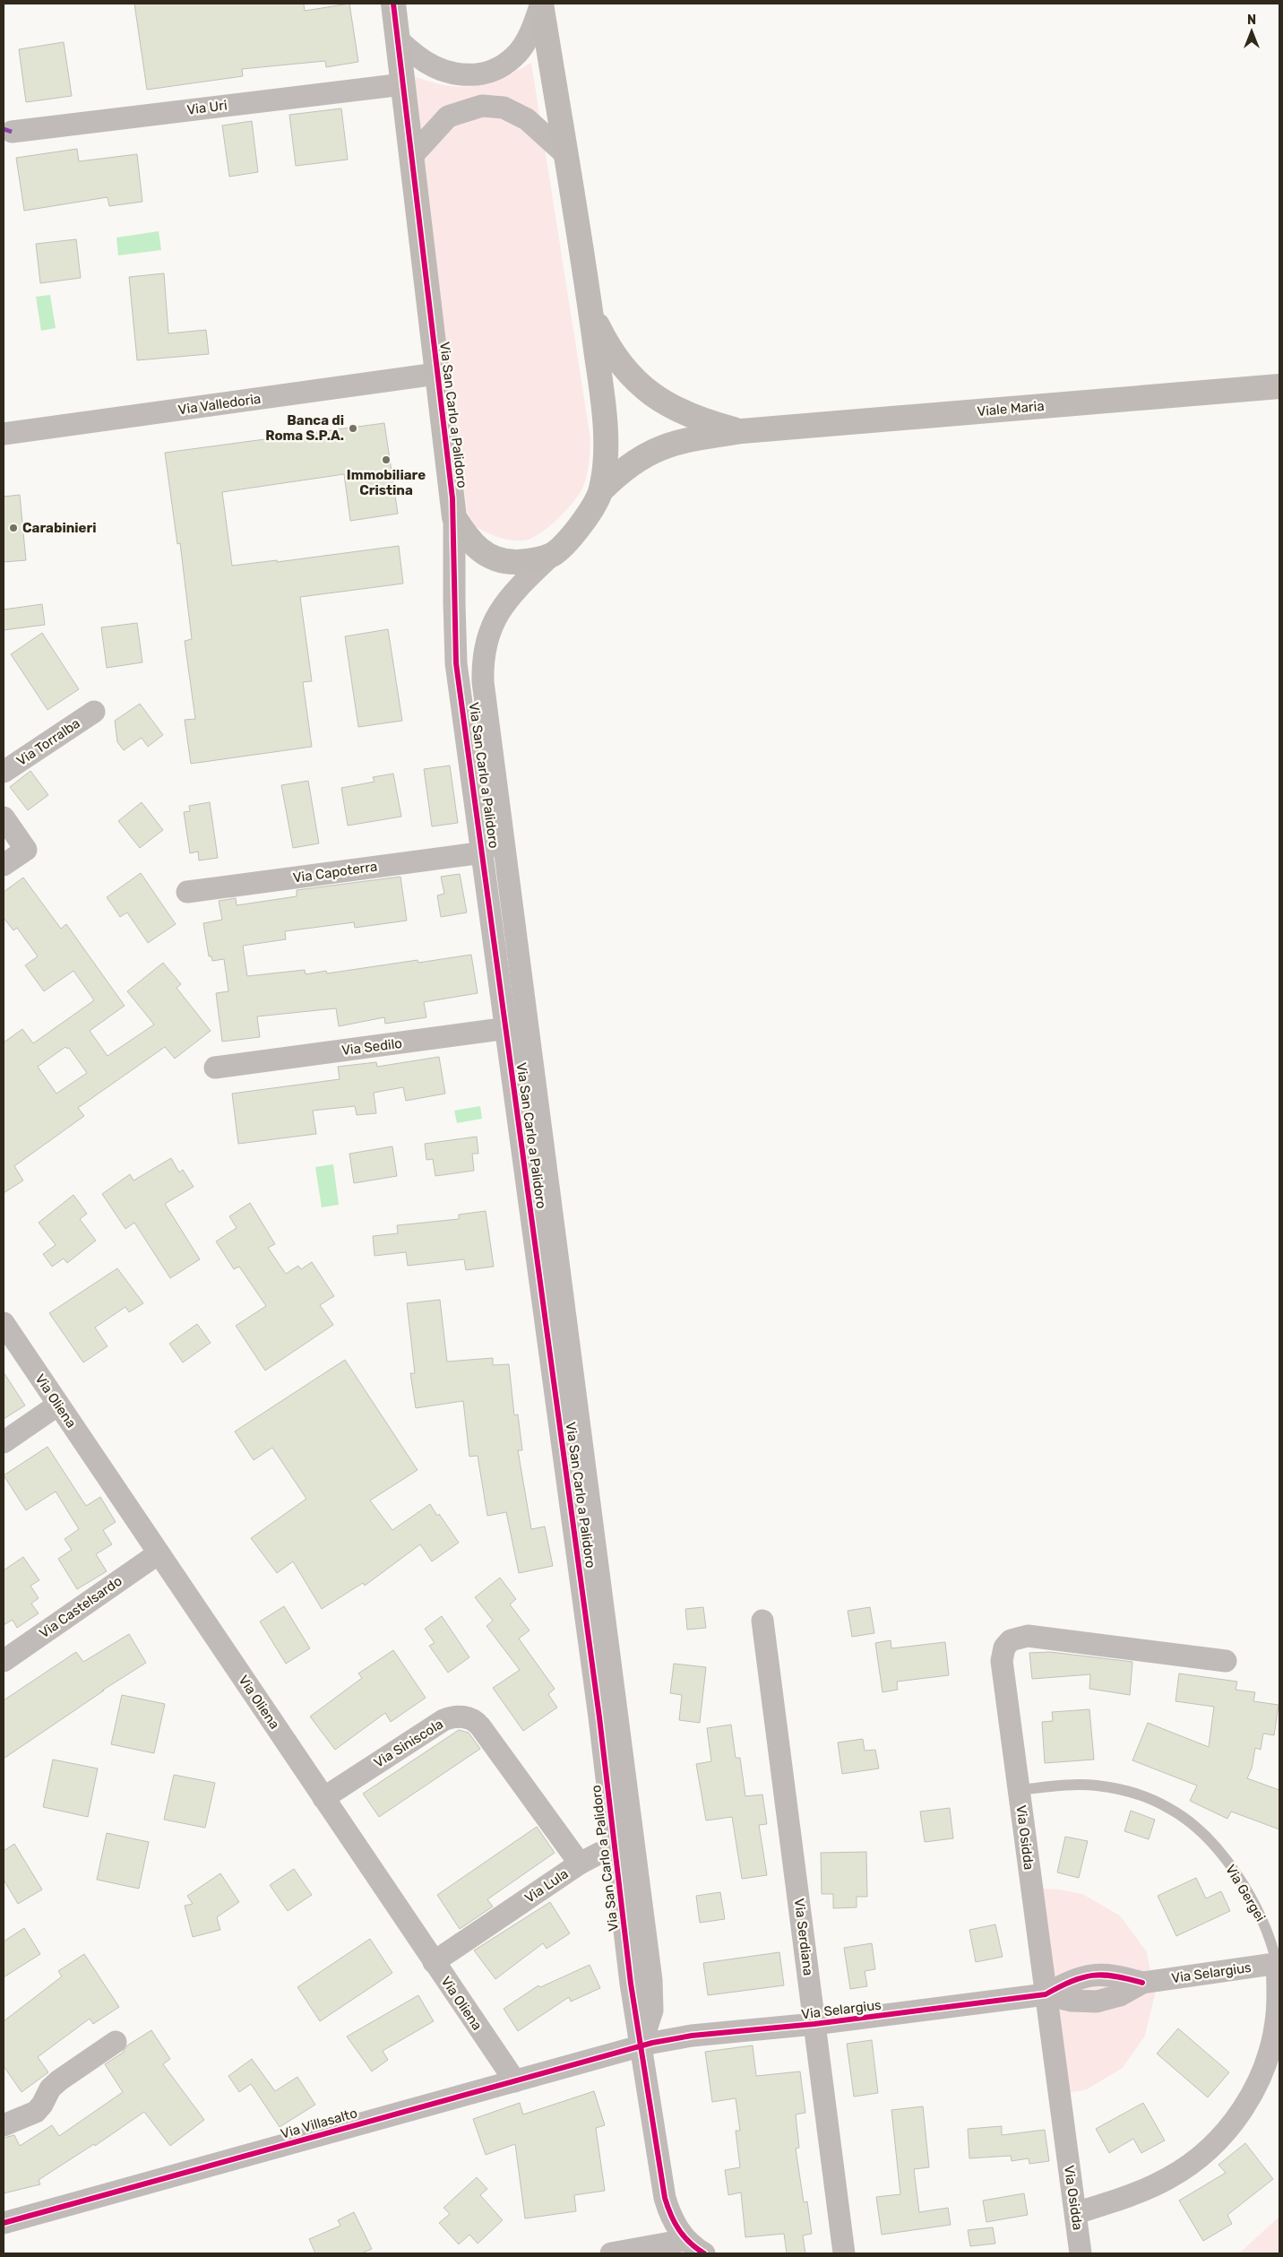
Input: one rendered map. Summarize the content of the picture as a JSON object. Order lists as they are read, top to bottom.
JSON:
{
  "streets": {
    "street": [
      "Via Uri",
      "Via Valledoria",
      "Viale Maria",
      "Via San Carlo a Palidoro",
      "Via Torralba",
      "Via Capoterra",
      "Via Sedilo",
      "Via Oliena",
      "Via Castelsardo",
      "Via Siniscola",
      "Via Osidda",
      "Via Lula",
      "Via Gergei",
      "Via Serdiana",
      "Via Selargius",
      "Via Villasalto"
    ]
  },
  "crossings": [
    ["Via Uri", "Via San Carlo a Palidoro"],
    ["Via Valledoria", "Via San Carlo a Palidoro"],
    ["Viale Maria", "Via San Carlo a Palidoro"],
    ["Via San Carlo a Palidoro", "Via Capoterra"],
    ["Via San Carlo a Palidoro", "Via Sedilo"],
    ["Via San Carlo a Palidoro", "Via Selargius"],
    ["Via San Carlo a Palidoro", "Via Villasalto"],
    ["Via Oliena", "Via Castelsardo"],
    ["Via Oliena", "Via Siniscola"],
    ["Via Oliena", "Via Lula"],
    ["Via Oliena", "Via Villasalto"],
    ["Via Siniscola", "Via Lula"],
    ["Via Osidda", "Via Gergei"],
    ["Via Osidda", "Via Selargius"],
    ["Via Gergei", "Via Selargius"],
    ["Via Serdiana", "Via Selargius"],
    ["Via Selargius", "Via Villasalto"]
  ],
  "places": ["Banca di Roma S.P.A.", "Immobiliare Cristina", "Carabinieri"],
  "north": "top"
}
